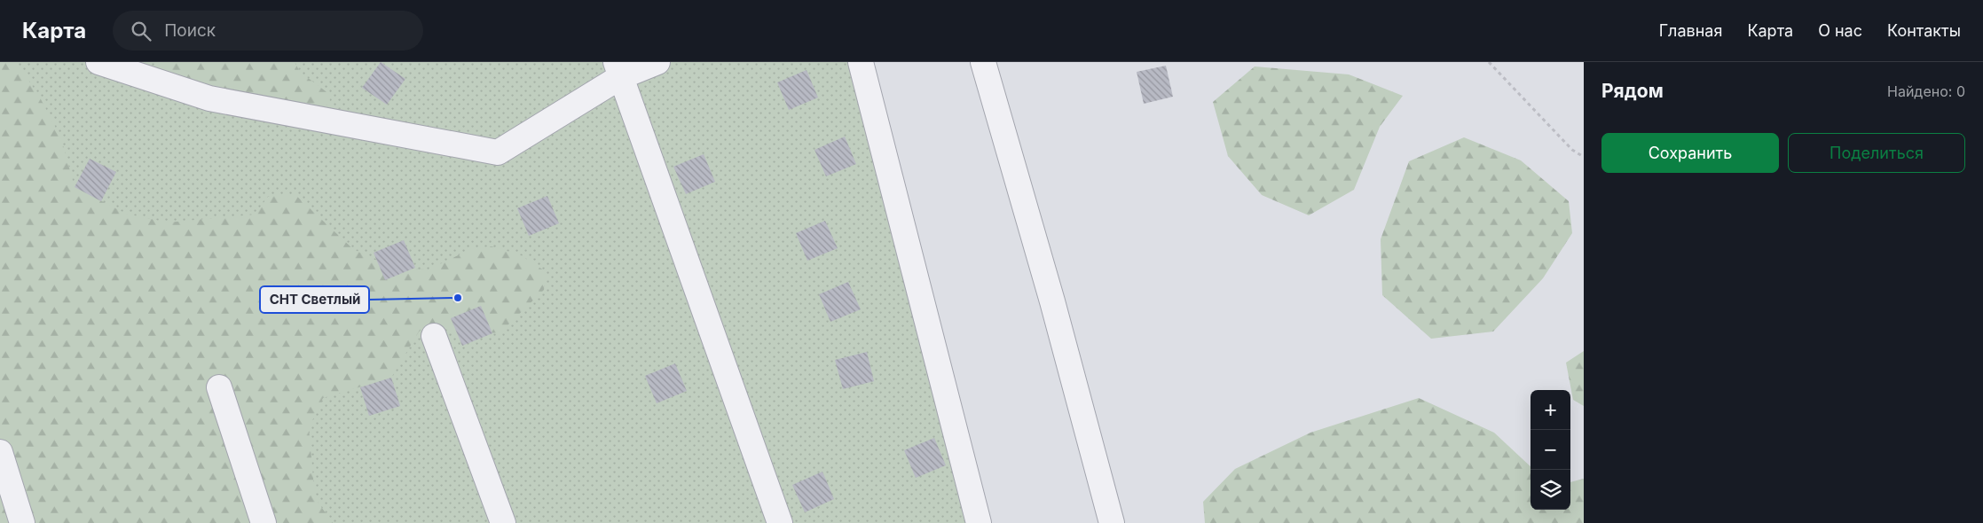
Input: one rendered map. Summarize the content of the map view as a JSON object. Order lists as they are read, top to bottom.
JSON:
{
  "places": ["СНТ Светлый"],
  "page": {
    "header": "Карта",
    "search": "Поиск",
    "nav": [
      "Главная",
      "Карта",
      "О нас",
      "Контакты"
    ],
    "heading": ["Рядом", "Найдено: 0"],
    "buttons": ["Сохранить", "Поделиться"],
    "map_buttons": ["+", "−"]
  }
}
